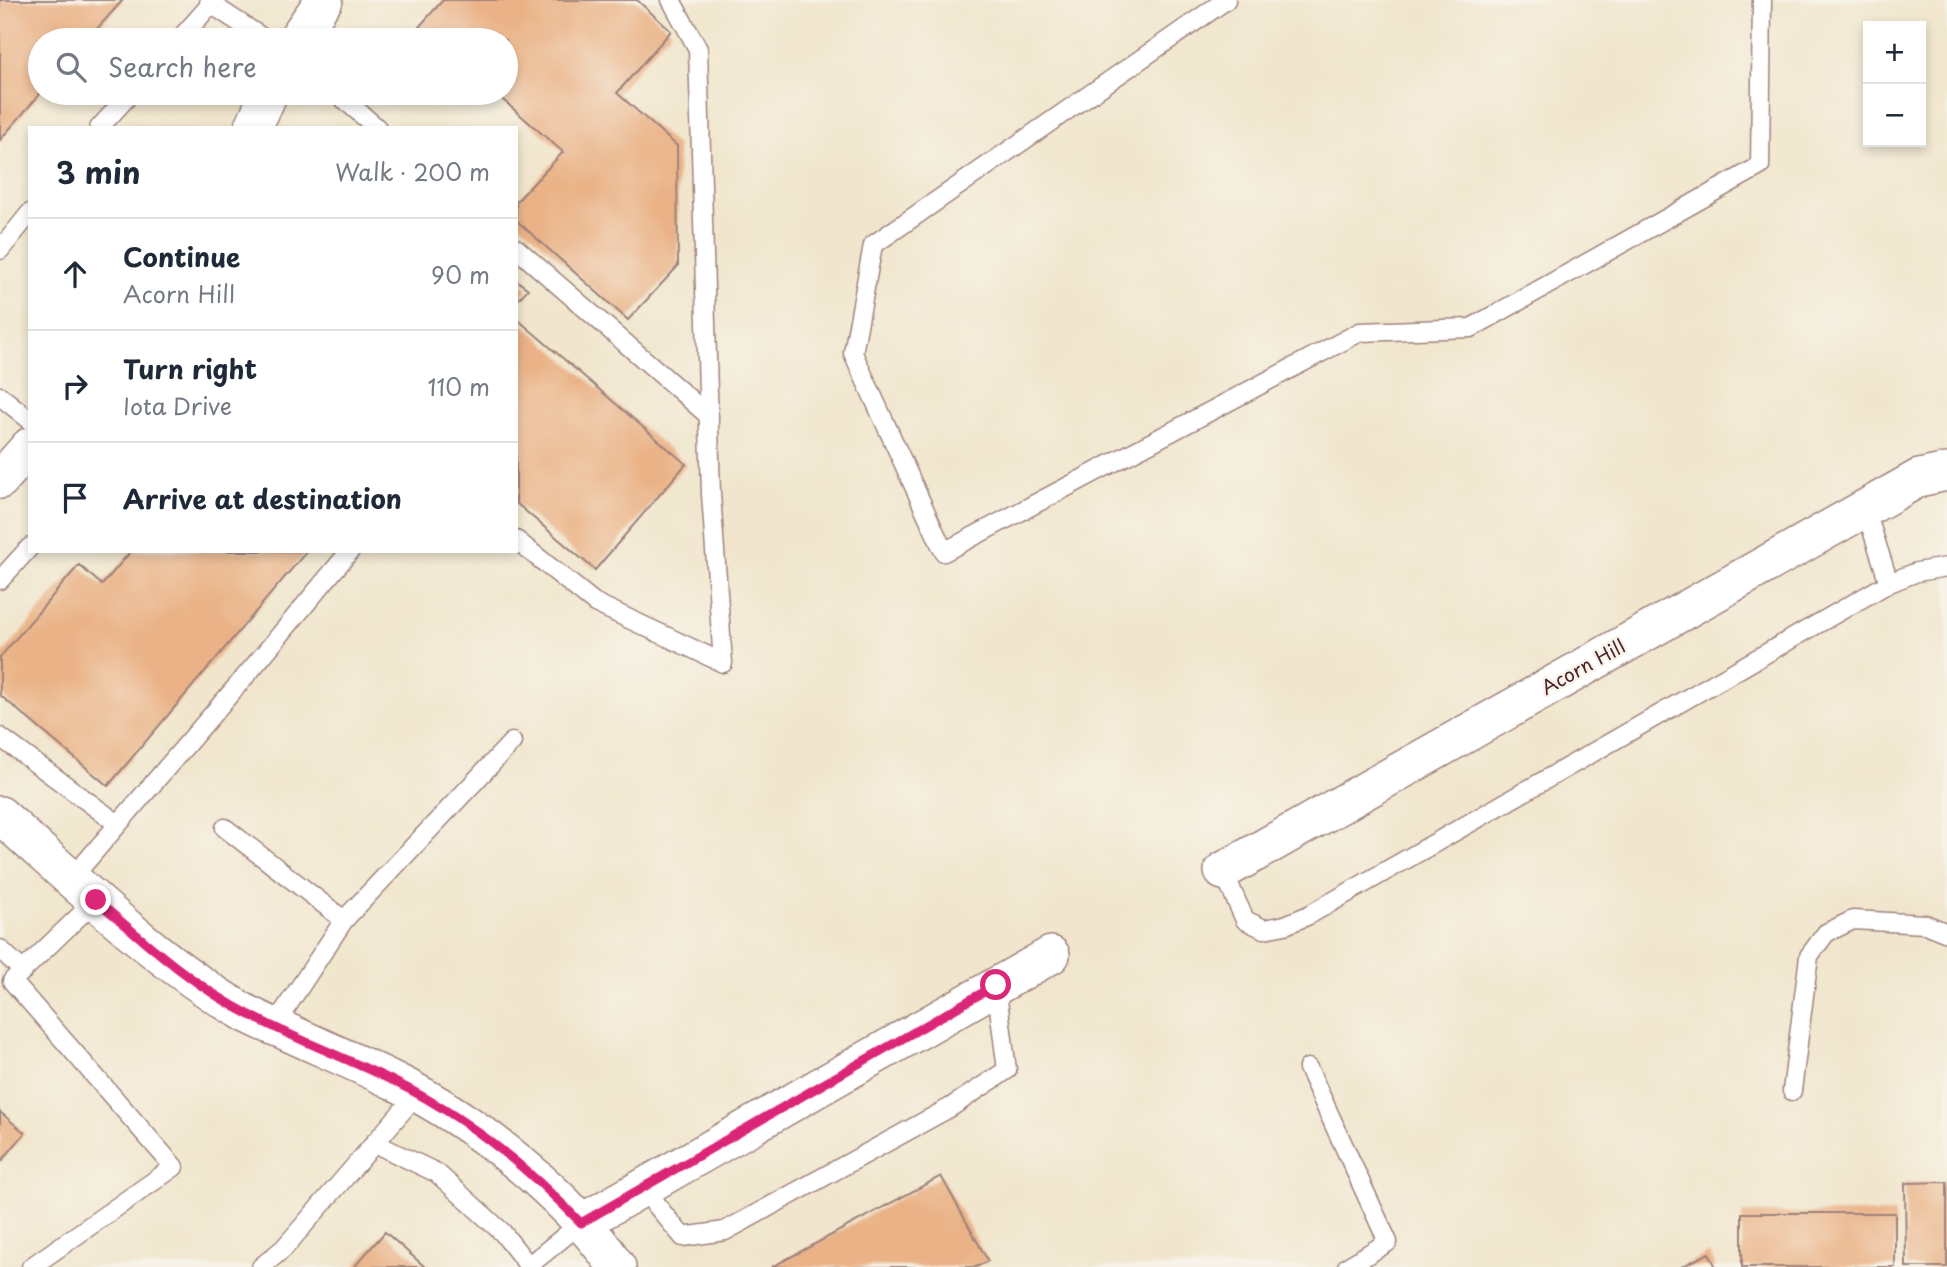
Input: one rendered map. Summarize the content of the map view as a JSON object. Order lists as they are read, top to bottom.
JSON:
{
  "streets": {
    "street": ["Acorn Hill"]
  },
  "page": {
    "map_buttons": ["+", "−"],
    "search": "Search here",
    "heading": ["3 min", "Walk · 200 m"],
    "list": [
      ["Continue", "Acorn Hill", "90 m"],
      ["Turn right", "Iota Drive", "110 m"],
      "Arrive at destination"
    ]
  }
}
